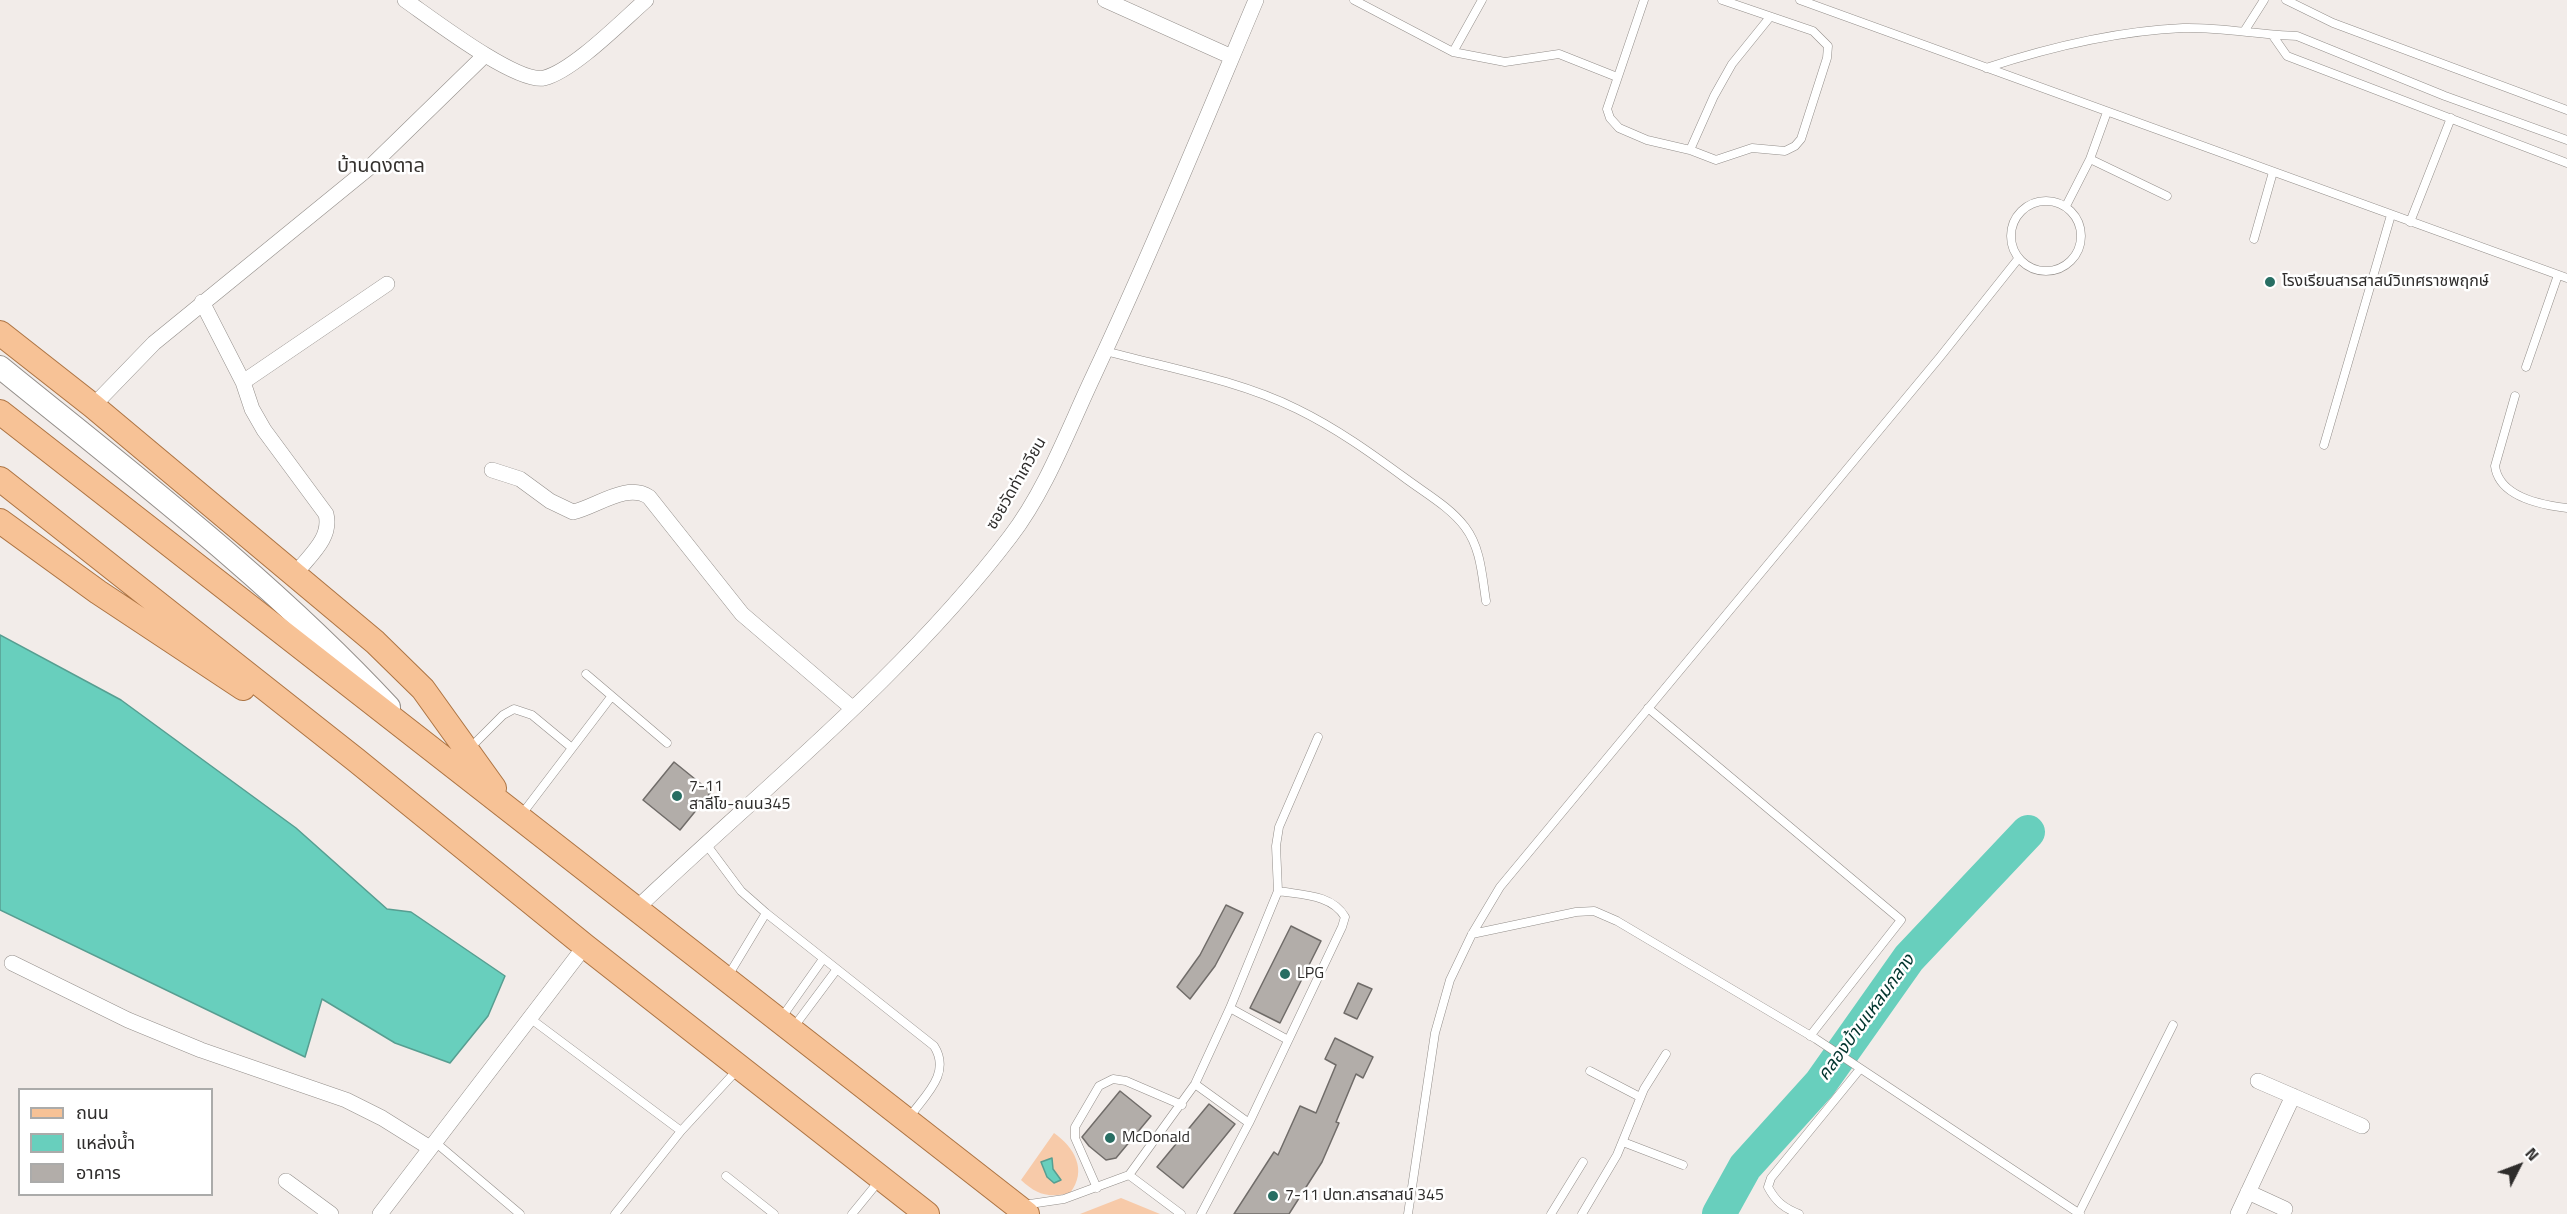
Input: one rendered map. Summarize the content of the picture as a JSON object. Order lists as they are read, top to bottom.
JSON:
{
  "streets": {
    "street": ["ซอยวัดท่าเกวียน"]
  },
  "districts": ["บ้านดงตาล"],
  "water": ["คลองบ้านแหลมกลาง"],
  "places": [
    "โรงเรียนสารสาสน์วิเทศราชพฤกษ์",
    "7-11 สาลีโข-ถนน345",
    "LPG",
    "McDonald",
    "7-11 ปตท.สารสาสน์ 345"
  ],
  "legend": ["ถนน", "แหล่งน้ำ", "อาคาร"],
  "north": "top right"
}
